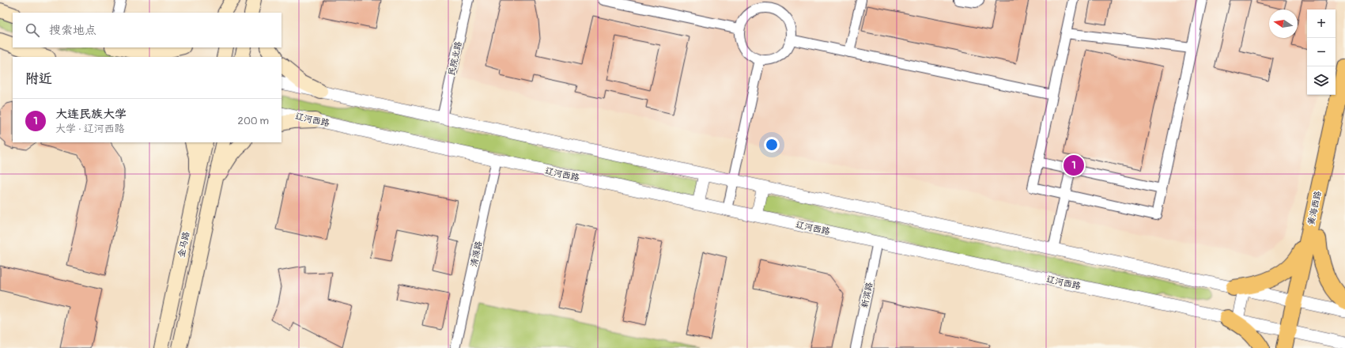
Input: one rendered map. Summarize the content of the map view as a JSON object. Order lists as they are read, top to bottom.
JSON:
{
  "streets": {
    "main road": ["黄海西路", "金马路"],
    "street": [
      "民院北路",
      "辽河西路",
      "清源路",
      "新滨路"
    ]
  },
  "crossings": [
    ["辽河西路", "黄海西路"],
    ["辽河西路", "清源路"],
    ["辽河西路", "新滨路"]
  ],
  "north": "left",
  "page": {
    "map_buttons": ["+", "−"],
    "search": "搜索地点",
    "heading": "附近",
    "list": [
      {
        "mark": "1",
        "name": "大连民族大学",
        "note": "大学 · 辽河西路",
        "value": "200 m"
      }
    ],
    "pins": "1"
  }
}
